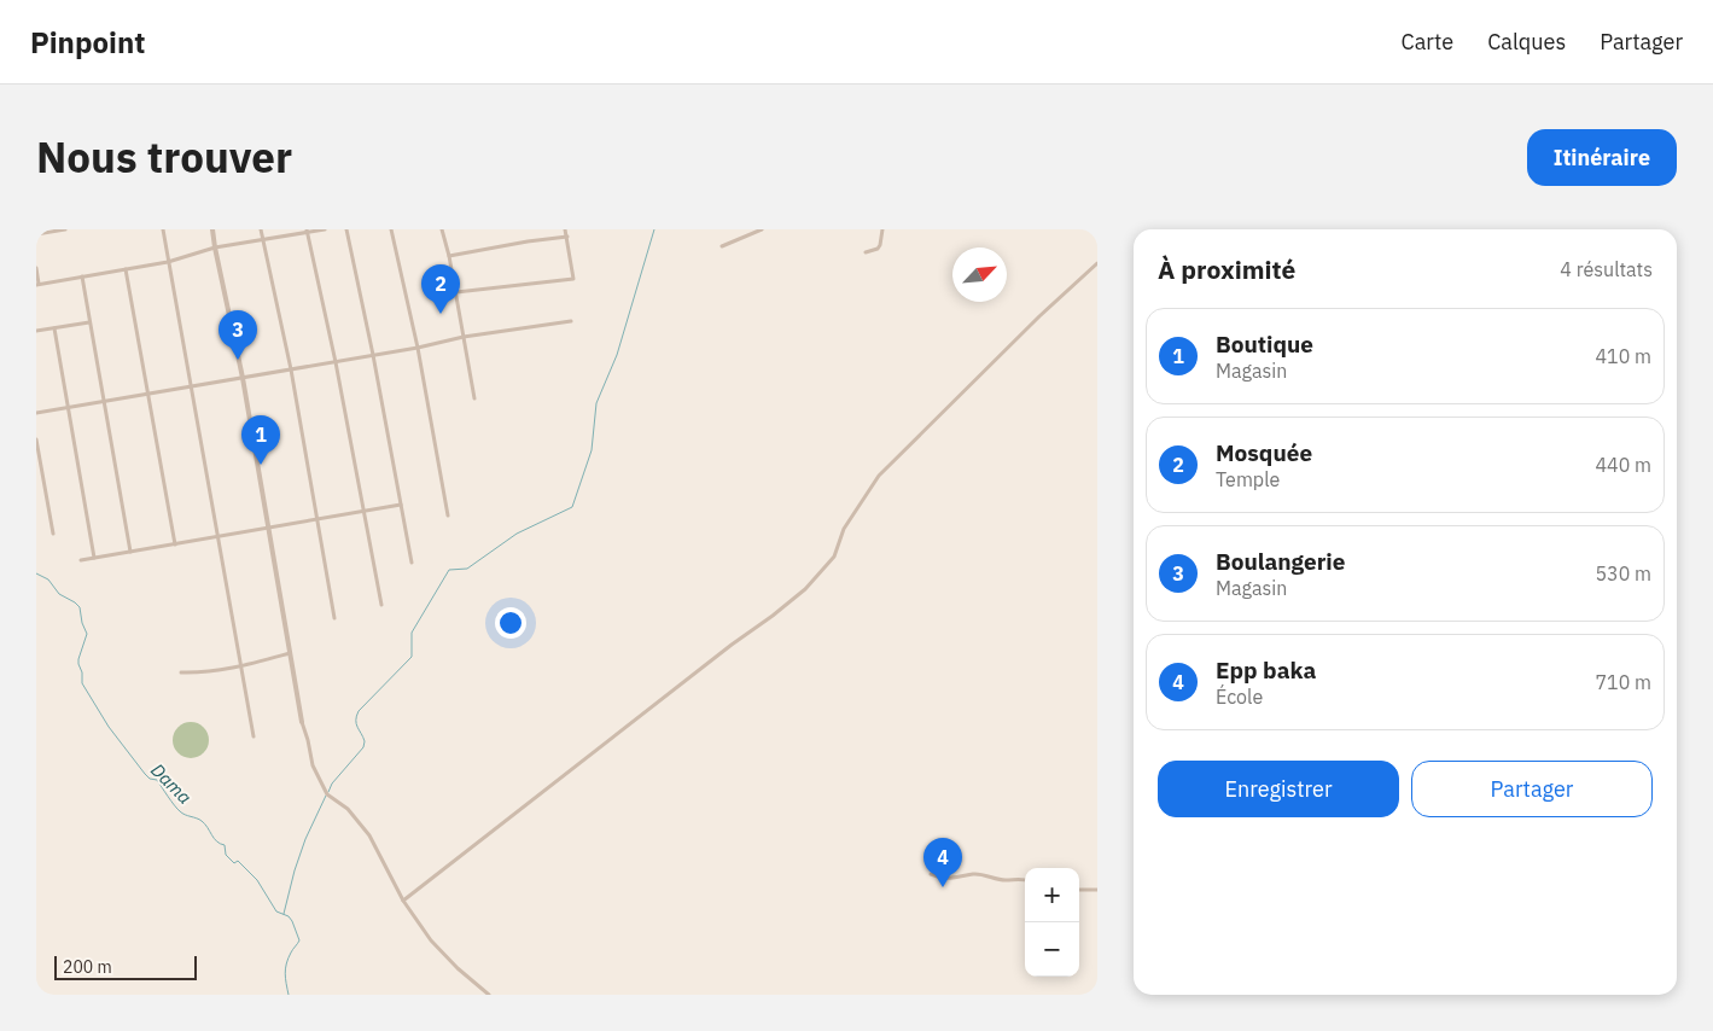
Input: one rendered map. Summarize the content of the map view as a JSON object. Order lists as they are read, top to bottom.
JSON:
{
  "water": ["Dama"],
  "scale_bar": "200 m",
  "north": "top right",
  "page": {
    "header": "Pinpoint",
    "nav": ["Carte", "Calques", "Partager"],
    "title": "Nous trouver",
    "buttons": [
      "Itinéraire",
      ["Enregistrer", "Partager"]
    ],
    "heading": ["À proximité", "4 résultats"],
    "pins": [
      "2",
      "3",
      "1",
      "4"
    ],
    "list": [
      {
        "mark": "1",
        "name": "Boutique",
        "note": "Magasin",
        "value": "410 m"
      },
      {
        "mark": "2",
        "name": "Mosquée",
        "note": "Temple",
        "value": "440 m"
      },
      {
        "mark": "3",
        "name": "Boulangerie",
        "note": "Magasin",
        "value": "530 m"
      },
      {
        "mark": "4",
        "name": "Epp baka",
        "note": "École",
        "value": "710 m"
      }
    ],
    "map_buttons": ["+", "−"],
    "scale": "200 m"
  }
}
